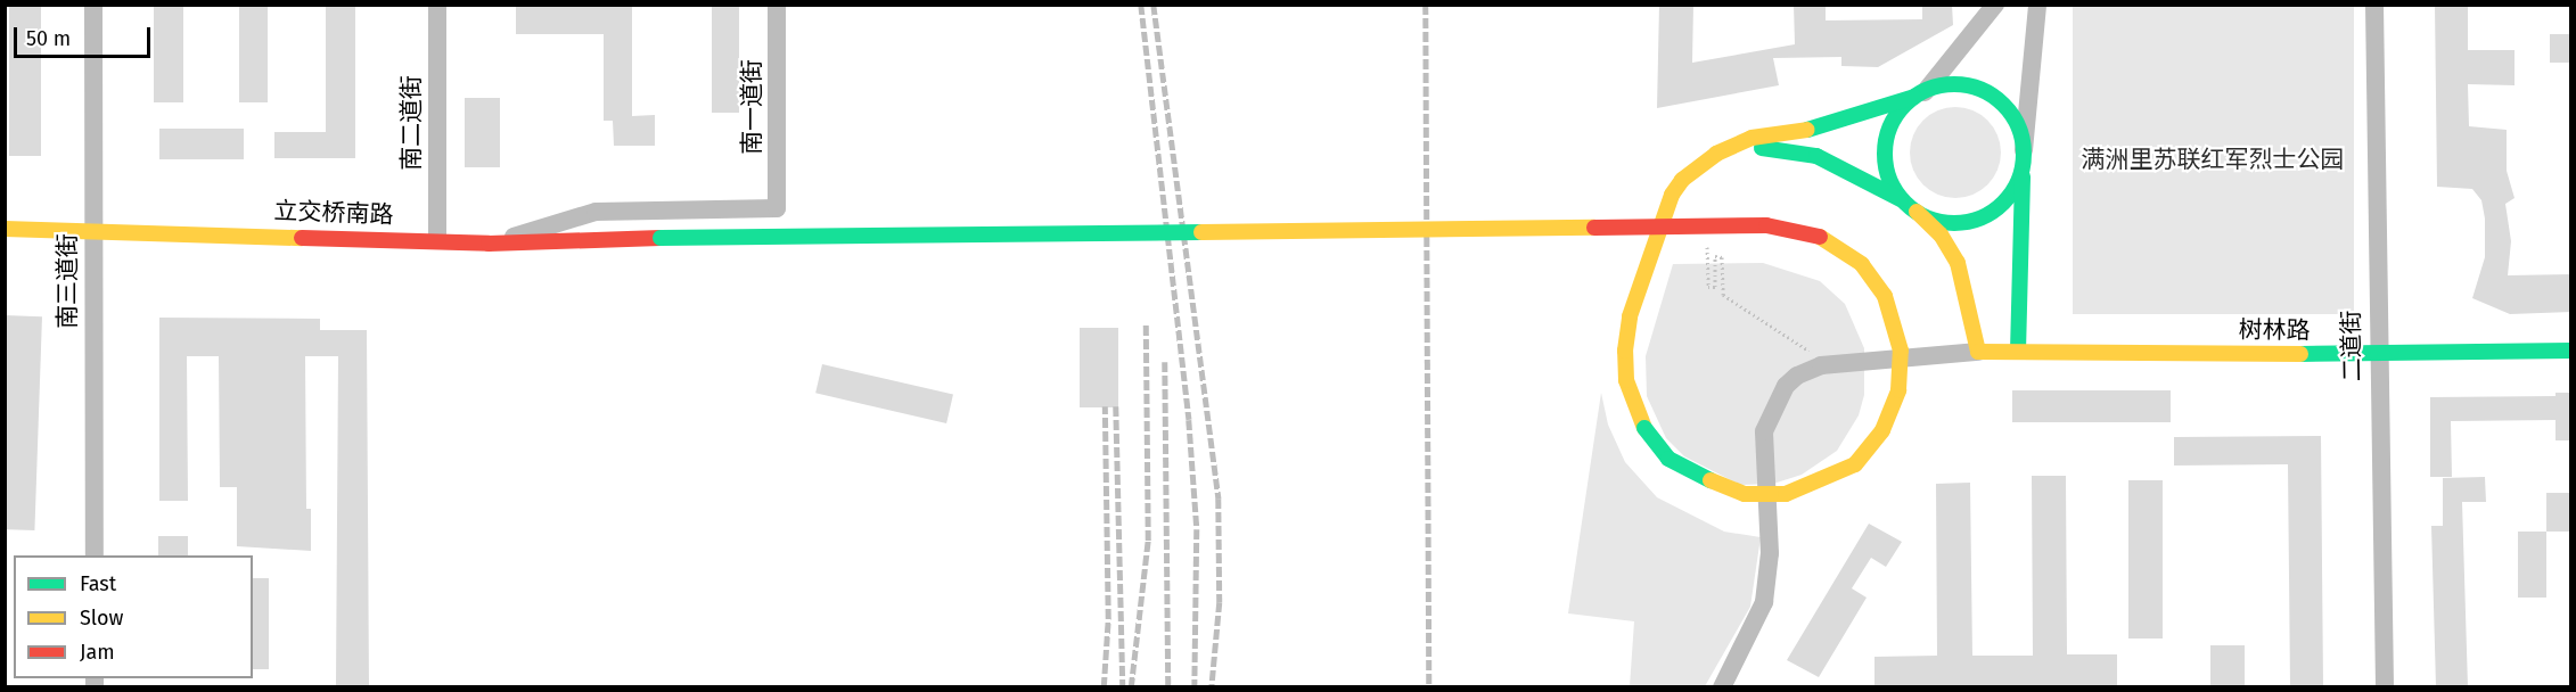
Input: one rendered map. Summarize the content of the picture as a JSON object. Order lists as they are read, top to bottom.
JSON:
{
  "streets": {
    "main road": ["立交桥南路", "树林路"],
    "street": [
      "南一道街",
      "南二道街",
      "南三道街",
      "二道街"
    ]
  },
  "crossings": [
    ["南一道街", "立交桥南路"],
    ["南二道街", "立交桥南路"],
    ["立交桥南路", "南三道街"],
    ["树林路", "二道街"]
  ],
  "parks": ["满洲里苏联红军烈士公园"],
  "legend": ["Fast", "Slow", "Jam"],
  "scale_bar": "50 m"
}
